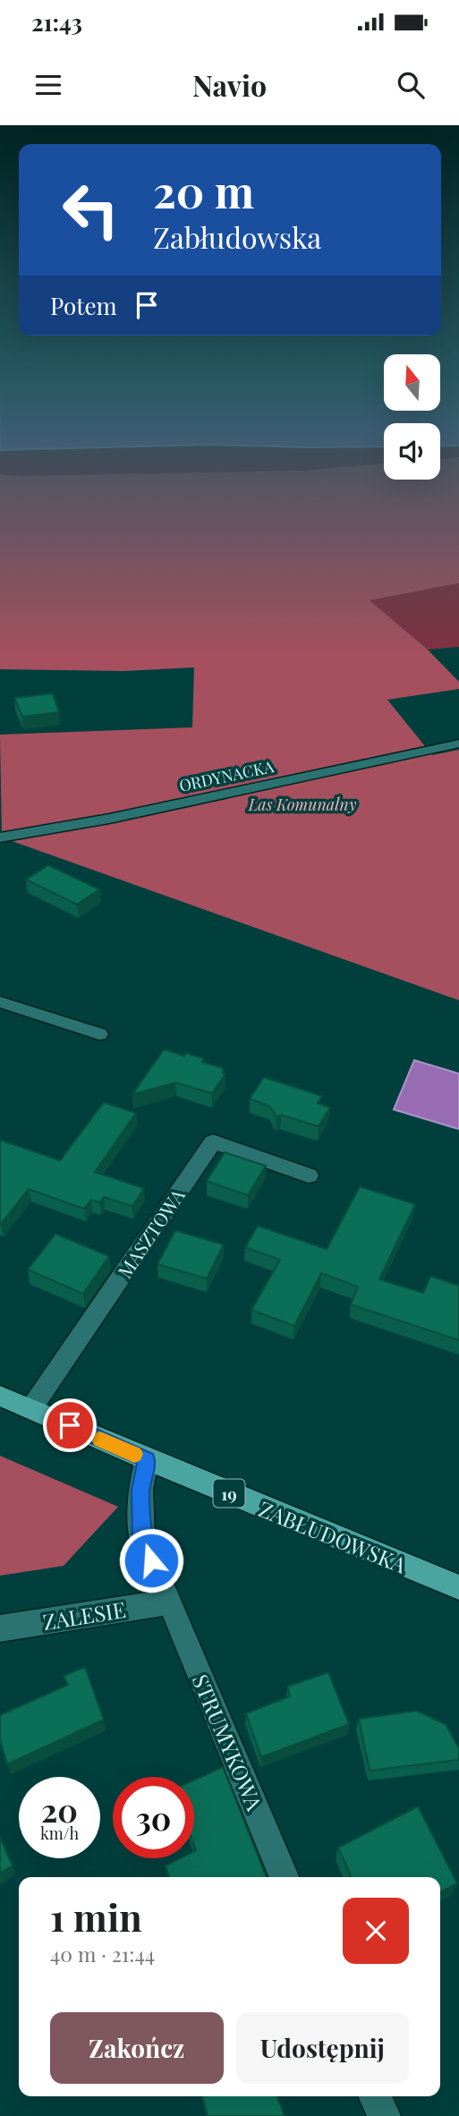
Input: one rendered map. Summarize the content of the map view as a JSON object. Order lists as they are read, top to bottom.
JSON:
{
  "streets": {
    "highway": ["19", "ZABŁUDOWSKA"],
    "street": [
      "ORDYNACKA",
      "MASZTOWA",
      "ZALESIE",
      "STRUMYKOWA"
    ]
  },
  "crossings": [
    ["MASZTOWA", "ZABŁUDOWSKA"],
    ["ZALESIE", "STRUMYKOWA"]
  ],
  "parks": ["Las Komunalny"],
  "north": "top",
  "page": {
    "status": "21:43",
    "header": "Navio",
    "turn": ["20 m", "Zabłudowska"],
    "then": "Potem",
    "speed": "20 km/h",
    "limit": "30",
    "heading": ["1 min", "40 m · 21:44"],
    "buttons": ["Zakończ", "Udostępnij"]
  }
}
